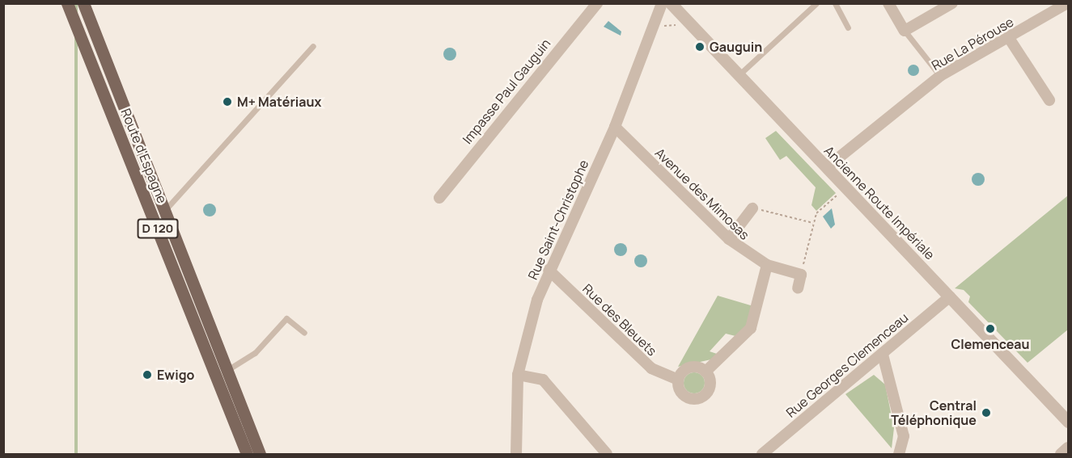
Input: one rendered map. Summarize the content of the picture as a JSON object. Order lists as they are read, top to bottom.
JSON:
{
  "streets": {
    "main road": ["Route d'Espagne", "D 120"],
    "street": [
      "Rue La Pérouse",
      "Impasse Paul Gauguin",
      "Avenue des Mimosas",
      "Ancienne Route Impériale",
      "Rue Saint-Christophe",
      "Rue des Bleuets",
      "Rue Georges Clemenceau"
    ]
  },
  "crossings": [
    ["Rue La Pérouse", "Ancienne Route Impériale"],
    ["Avenue des Mimosas", "Rue Saint-Christophe"],
    ["Ancienne Route Impériale", "Rue Georges Clemenceau"],
    ["Rue Saint-Christophe", "Rue des Bleuets"]
  ],
  "places": [
    "Gauguin",
    "M+ Matériaux",
    "Clemenceau",
    "Ewigo",
    "Central Téléphonique"
  ]
}
